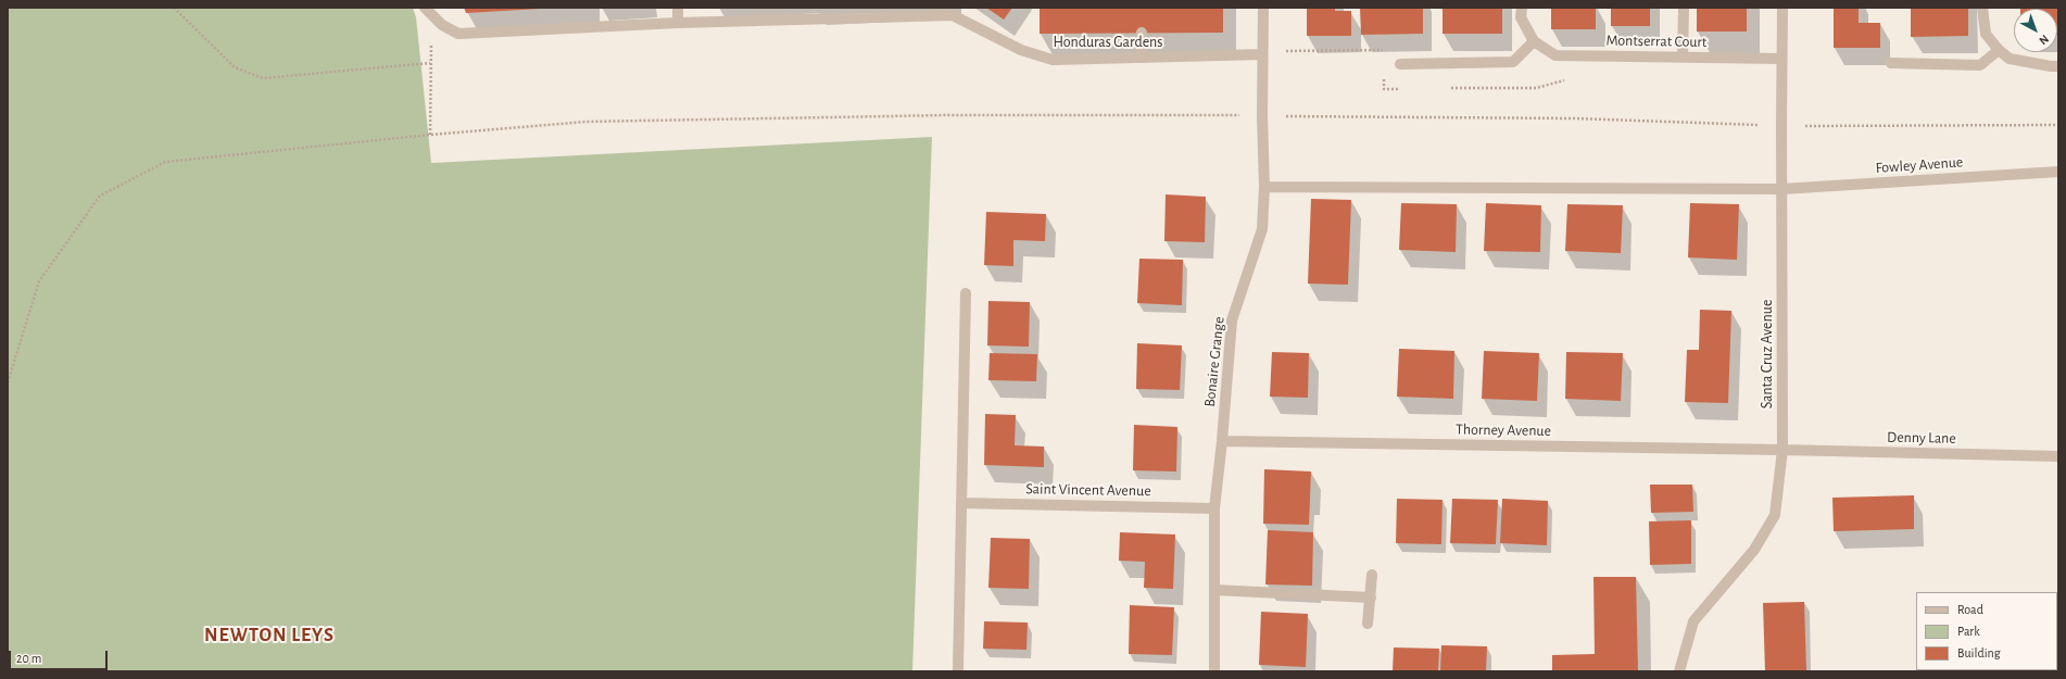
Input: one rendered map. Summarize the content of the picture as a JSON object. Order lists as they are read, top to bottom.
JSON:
{
  "streets": {
    "street": [
      "Montserrat Court",
      "Honduras Gardens",
      "Fowley Avenue",
      "Santa Cruz Avenue",
      "Bonaire Grange",
      "Thorney Avenue",
      "Denny Lane",
      "Saint Vincent Avenue"
    ]
  },
  "crossings": [
    ["Montserrat Court", "Santa Cruz Avenue"],
    ["Honduras Gardens", "Bonaire Grange"],
    ["Fowley Avenue", "Santa Cruz Avenue"],
    ["Fowley Avenue", "Bonaire Grange"],
    ["Santa Cruz Avenue", "Thorney Avenue"],
    ["Santa Cruz Avenue", "Denny Lane"],
    ["Bonaire Grange", "Thorney Avenue"],
    ["Bonaire Grange", "Saint Vincent Avenue"],
    ["Thorney Avenue", "Denny Lane"]
  ],
  "districts": ["NEWTON LEYS"],
  "legend": ["Road", "Park", "Building"],
  "scale_bar": "20 m",
  "north": "bottom right"
}
